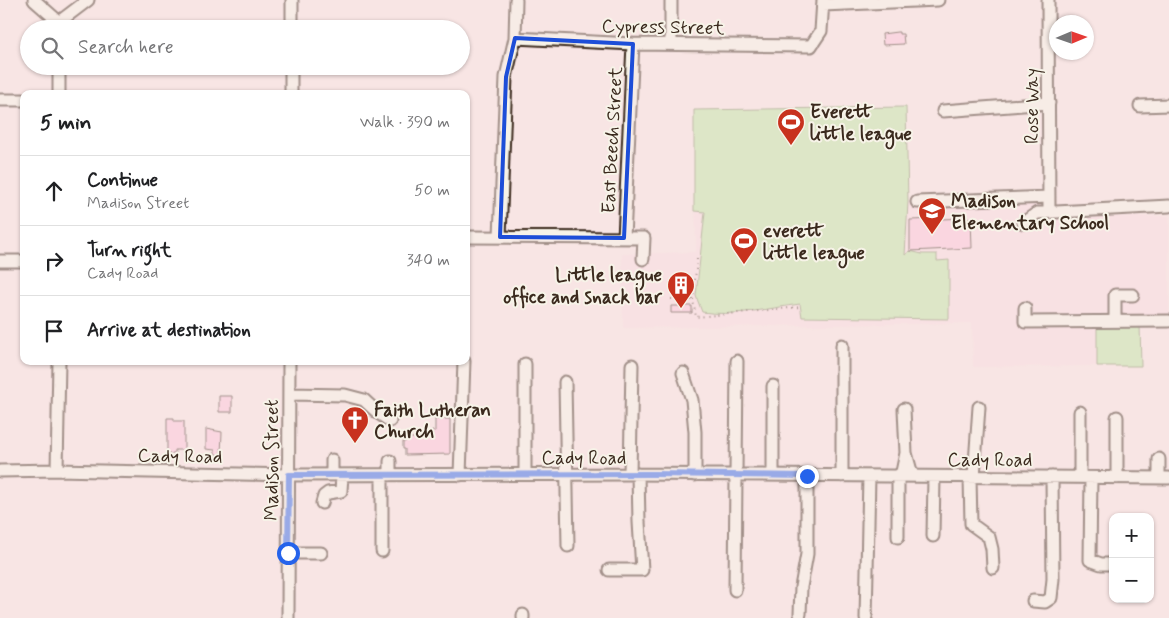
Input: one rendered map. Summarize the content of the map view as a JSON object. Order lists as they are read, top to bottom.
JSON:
{
  "streets": {
    "street": [
      "Cypress Street",
      "Rose Way",
      "East Beech Street",
      "Cady Road",
      "Madison Street"
    ]
  },
  "crossings": [
    ["Cypress Street", "East Beech Street"],
    ["Cady Road", "Madison Street"]
  ],
  "places": {
    "sports": ["Everett little league", "everett little league"],
    "school or university": ["Madison Elementary School"],
    "building": ["Little league office and snack bar"],
    "church": ["Faith Lutheran Church"]
  },
  "north": "right",
  "page": {
    "search": "Search here",
    "heading": ["5 min", "Walk · 390 m"],
    "list": [
      ["Continue", "Madison Street", "50 m"],
      ["Turn right", "Cady Road", "340 m"],
      "Arrive at destination"
    ],
    "map_buttons": ["+", "−"]
  }
}
